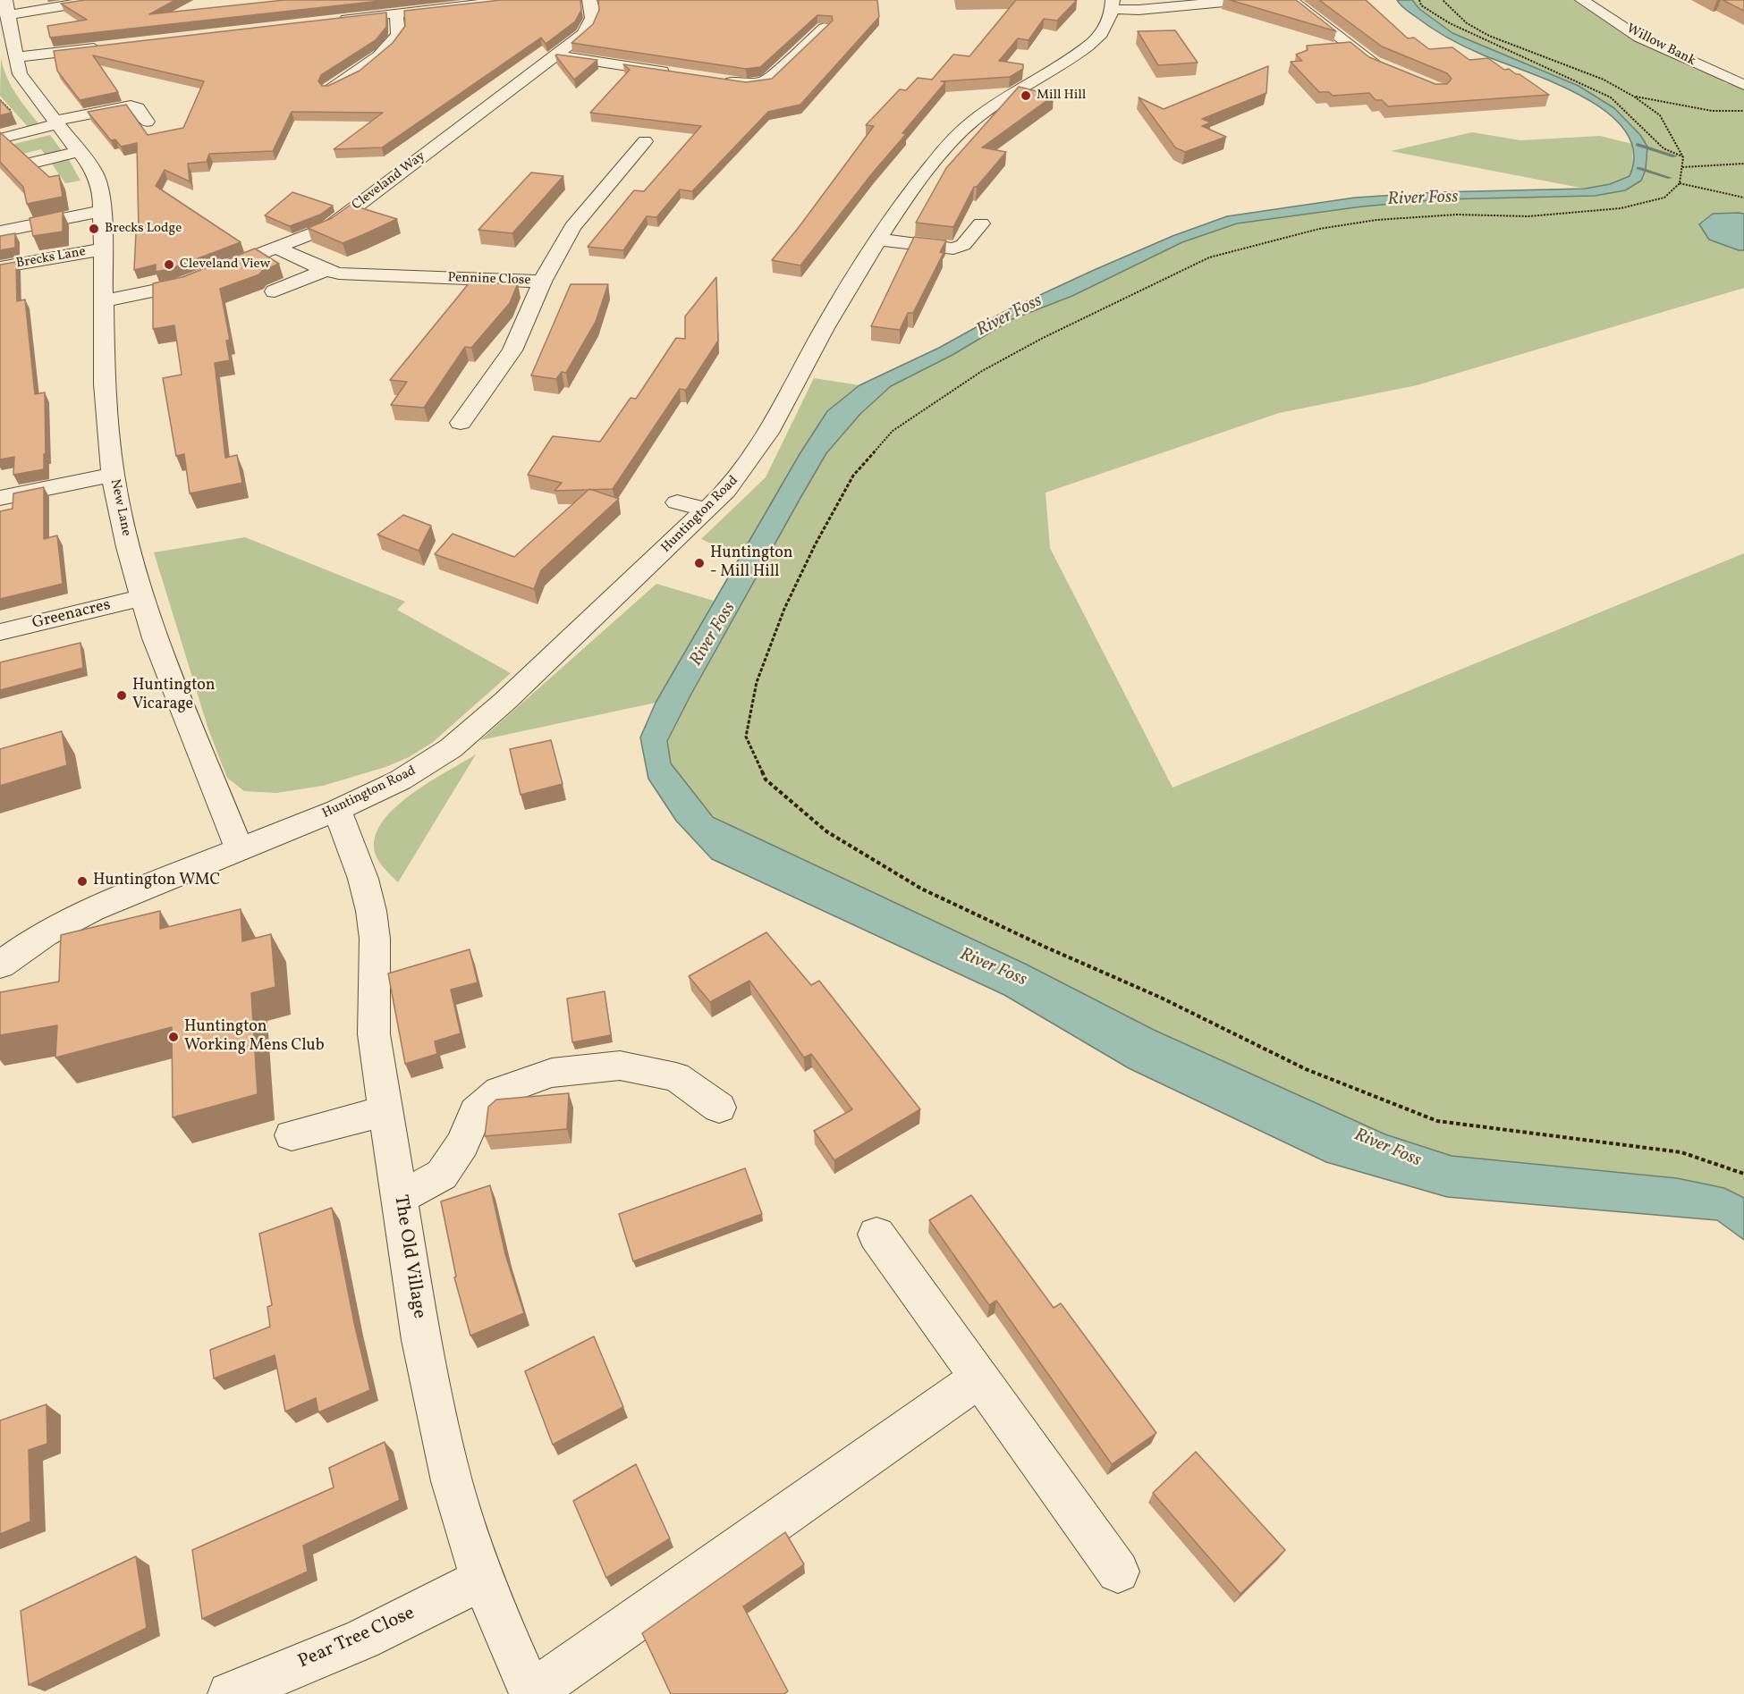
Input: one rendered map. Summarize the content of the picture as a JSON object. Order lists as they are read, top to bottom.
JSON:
{
  "streets": {
    "street": [
      "Willow Bank",
      "Cleveland Way",
      "Brecks Lane",
      "Pennine Close",
      "New Lane",
      "Huntington Road",
      "Greenacres",
      "The Old Village",
      "Pear Tree Close"
    ]
  },
  "crossings": [
    ["Cleveland Way", "Pennine Close"],
    ["Cleveland Way", "New Lane"],
    ["Brecks Lane", "New Lane"],
    ["New Lane", "Huntington Road"],
    ["New Lane", "Greenacres"],
    ["Huntington Road", "The Old Village"],
    ["The Old Village", "Pear Tree Close"]
  ],
  "water": ["River Foss"],
  "places": [
    "Mill Hill",
    "Brecks Lodge",
    "Cleveland View",
    "Huntington - Mill Hill",
    "Huntington Vicarage",
    "Huntington WMC",
    "Huntington Working Mens Club"
  ]
}
